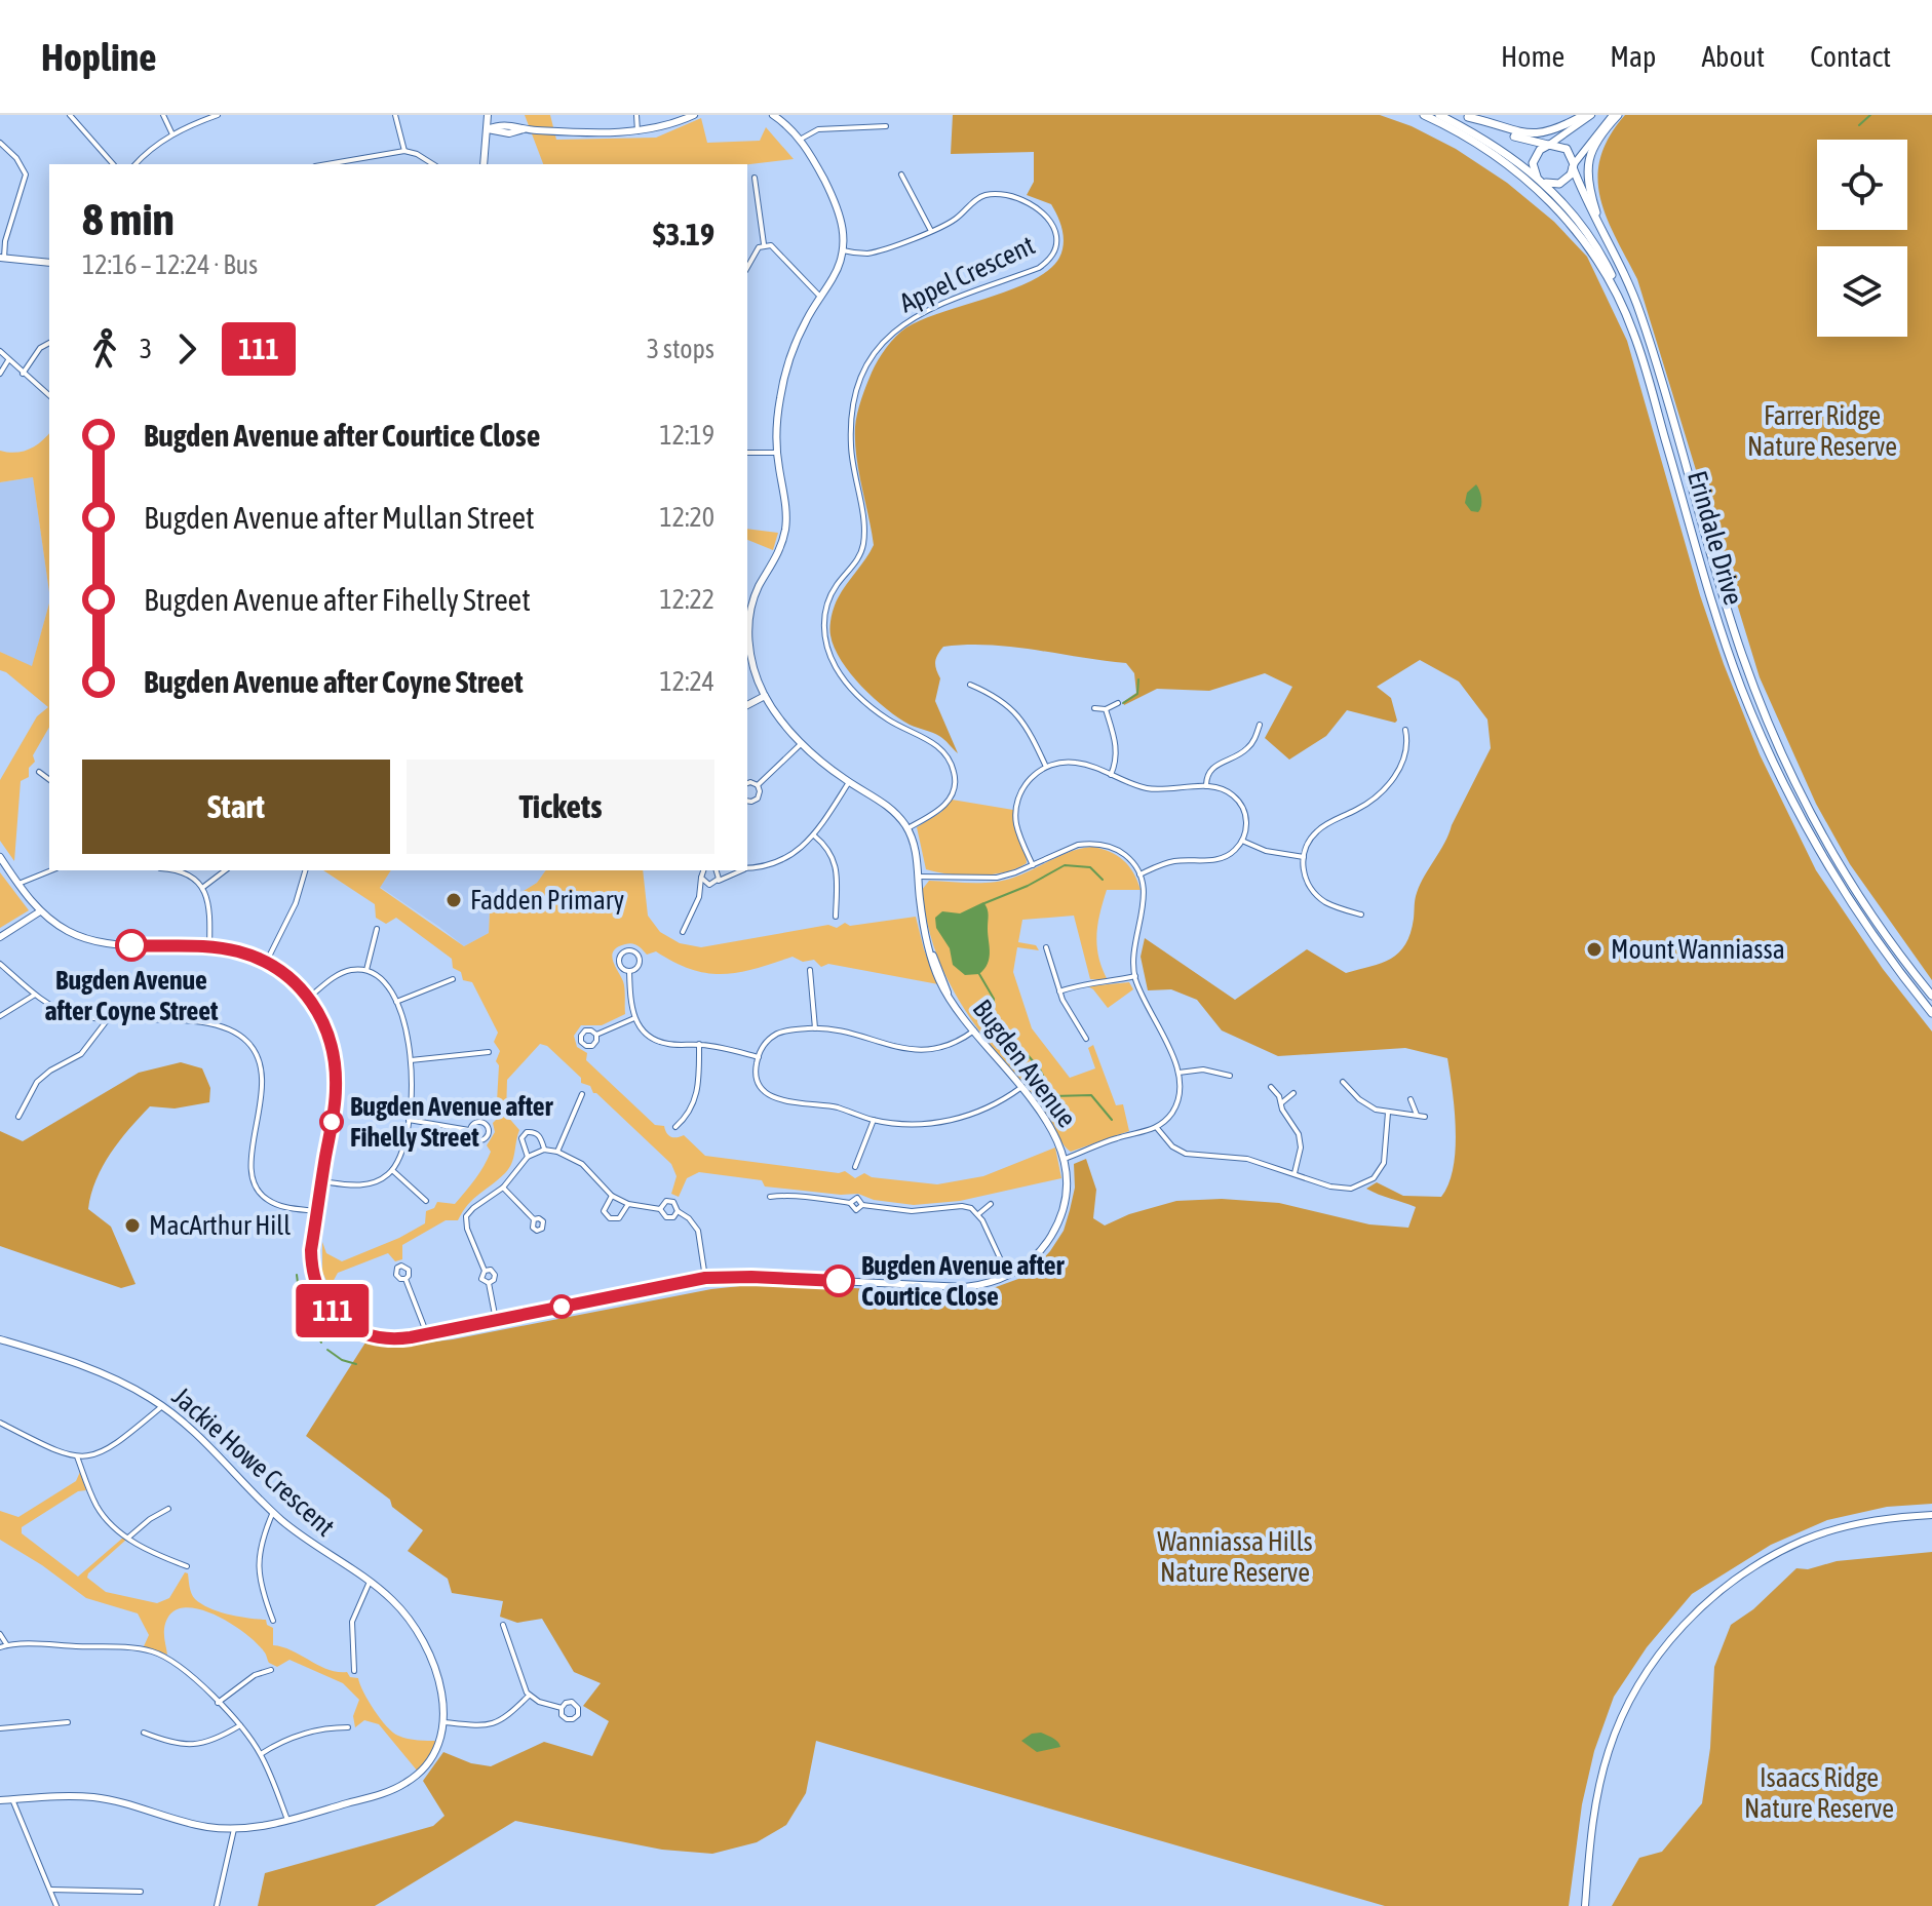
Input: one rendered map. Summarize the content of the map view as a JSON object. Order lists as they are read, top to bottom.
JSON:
{
  "streets": {
    "main road": ["Erindale Drive"],
    "street": ["Appel Crescent", "Bugden Avenue", "Jackie Howe Crescent"]
  },
  "crossings": [
    ["Appel Crescent", "Bugden Avenue"]
  ],
  "parks": ["Farrer Ridge Nature Reserve", "Wanniassa Hills Nature Reserve", "Isaacs Ridge Nature Reserve"],
  "places": [
    "Fadden Primary",
    "Bugden Avenue after Coyne Street",
    "Mount Wanniassa",
    "Bugden Avenue after Fihelly Street",
    "MacArthur Hill",
    "Bugden Avenue after Courtice Close"
  ],
  "lines": ["bus line 111"],
  "page": {
    "header": "Hopline",
    "nav": [
      "Home",
      "Map",
      "About",
      "Contact"
    ],
    "on_map": "111",
    "heading": ["8 min", "12:16 – 12:24 · Bus", "$3.19"],
    "legs": ["3", "111", "3 stops"],
    "list": [
      {
        "name": "Bugden Avenue after Courtice Close",
        "value": "12:19"
      },
      {
        "name": "Bugden Avenue after Mullan Street",
        "value": "12:20"
      },
      {
        "name": "Bugden Avenue after Fihelly Street",
        "value": "12:22"
      },
      {
        "name": "Bugden Avenue after Coyne Street",
        "value": "12:24"
      }
    ],
    "buttons": ["Start", "Tickets"]
  }
}
